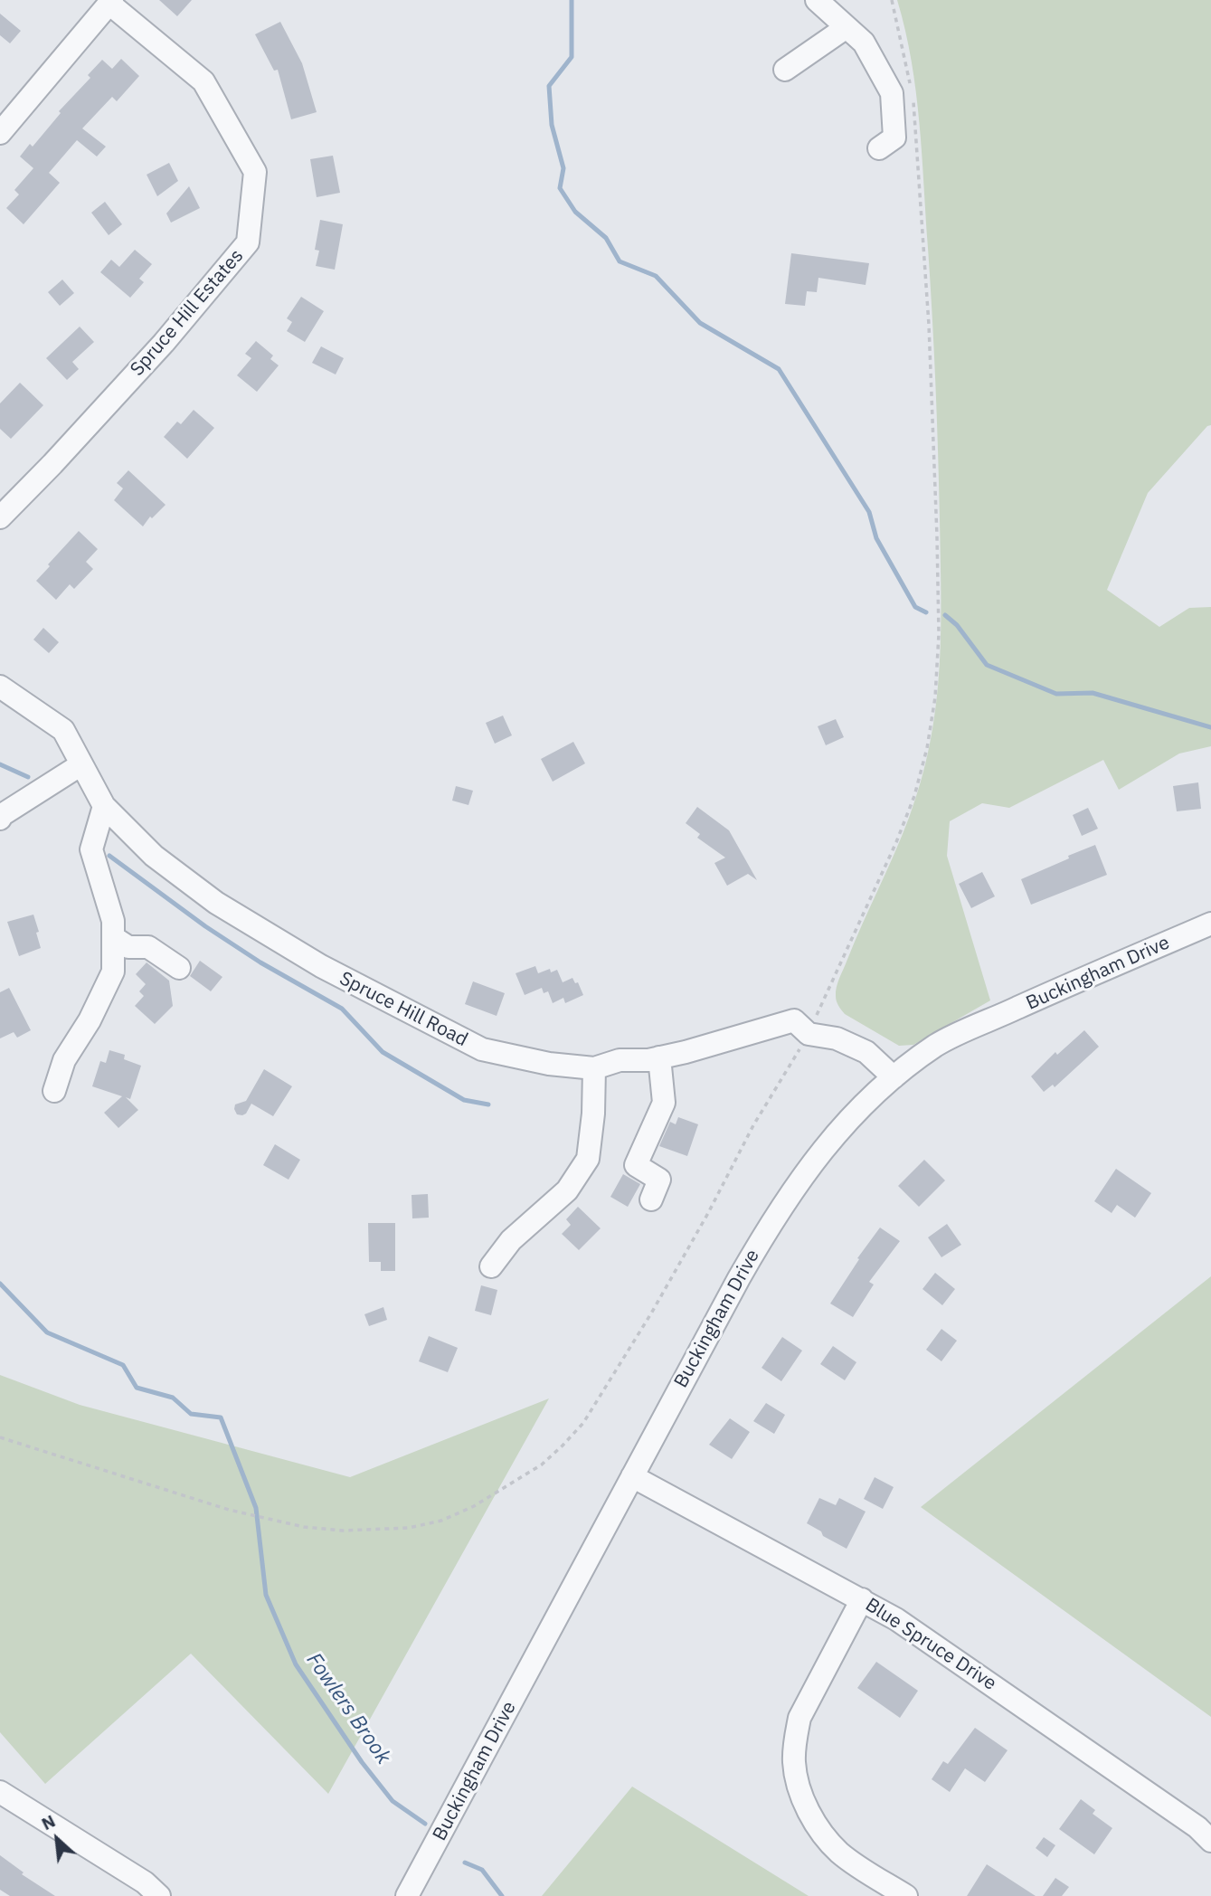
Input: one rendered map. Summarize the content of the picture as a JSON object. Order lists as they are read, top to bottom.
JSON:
{
  "streets": {
    "street": [
      "Spruce Hill Estates",
      "Buckingham Drive",
      "Spruce Hill Road",
      "Blue Spruce Drive"
    ]
  },
  "crossings": [
    ["Buckingham Drive", "Spruce Hill Road"],
    ["Buckingham Drive", "Blue Spruce Drive"]
  ],
  "water": ["Fowlers Brook"],
  "north": "top left"
}
